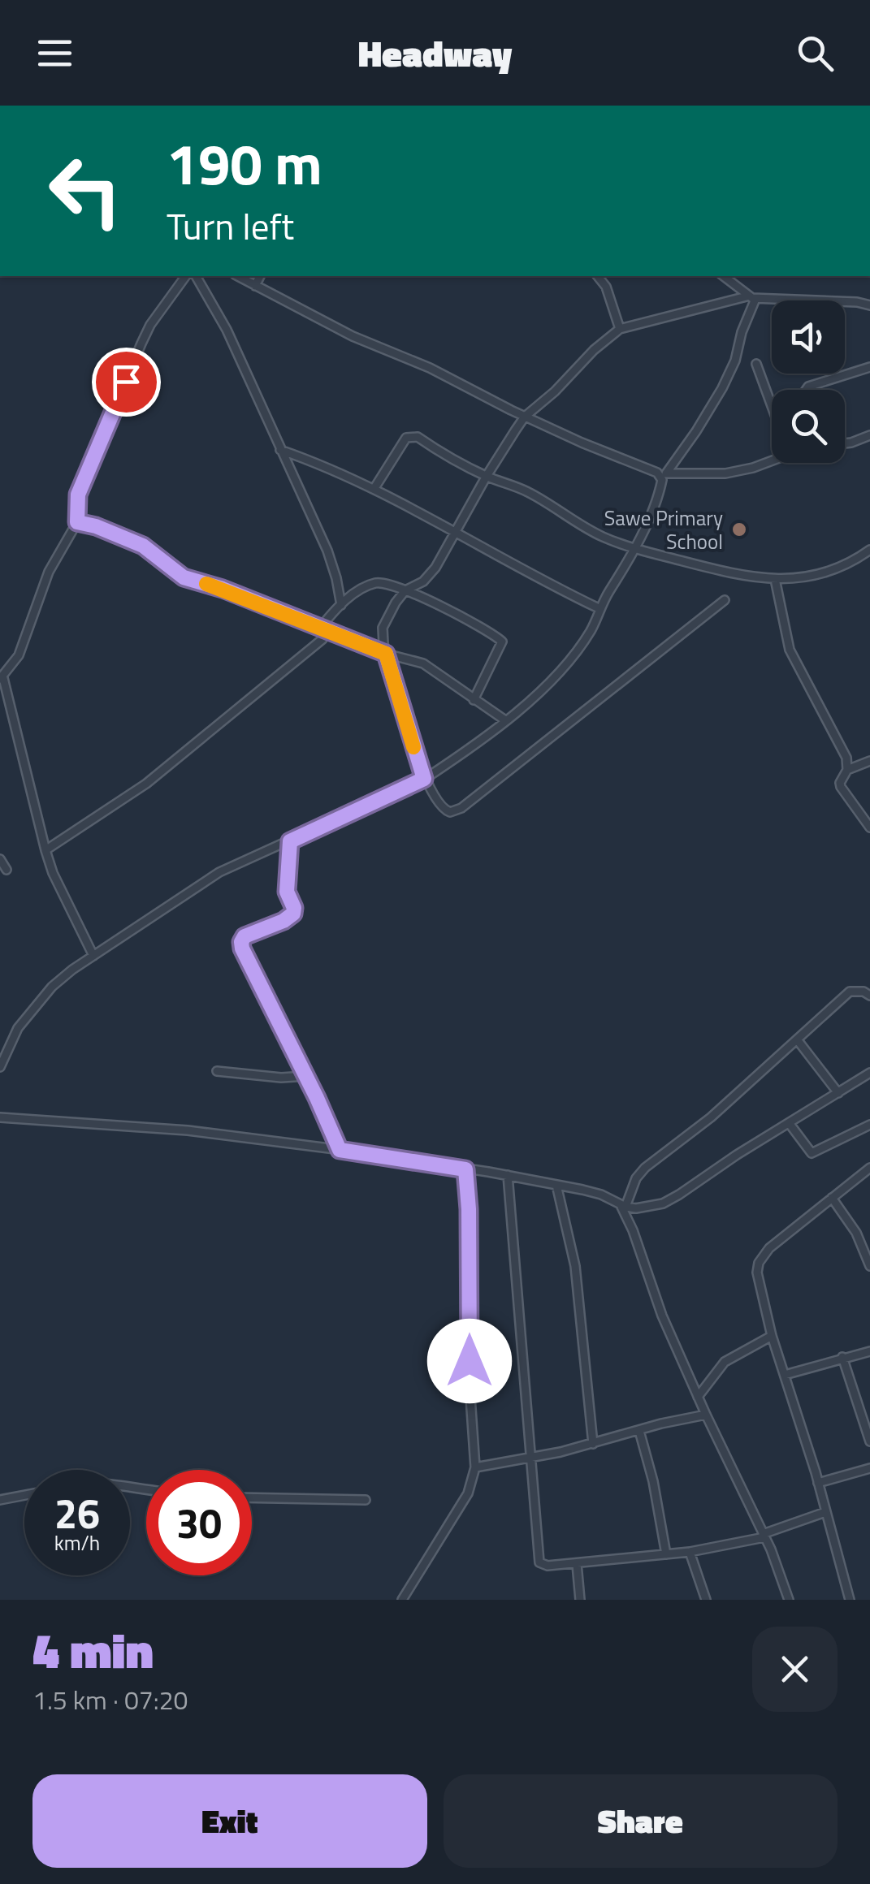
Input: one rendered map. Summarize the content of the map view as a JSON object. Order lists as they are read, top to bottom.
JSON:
{
  "places": ["Sawe Primary School"],
  "page": {
    "header": "Headway",
    "turn": ["190 m", "Turn left"],
    "speed": "26 km/h",
    "limit": "30",
    "heading": ["4 min", "1.5 km · 07:20"],
    "buttons": ["Exit", "Share"]
  }
}
